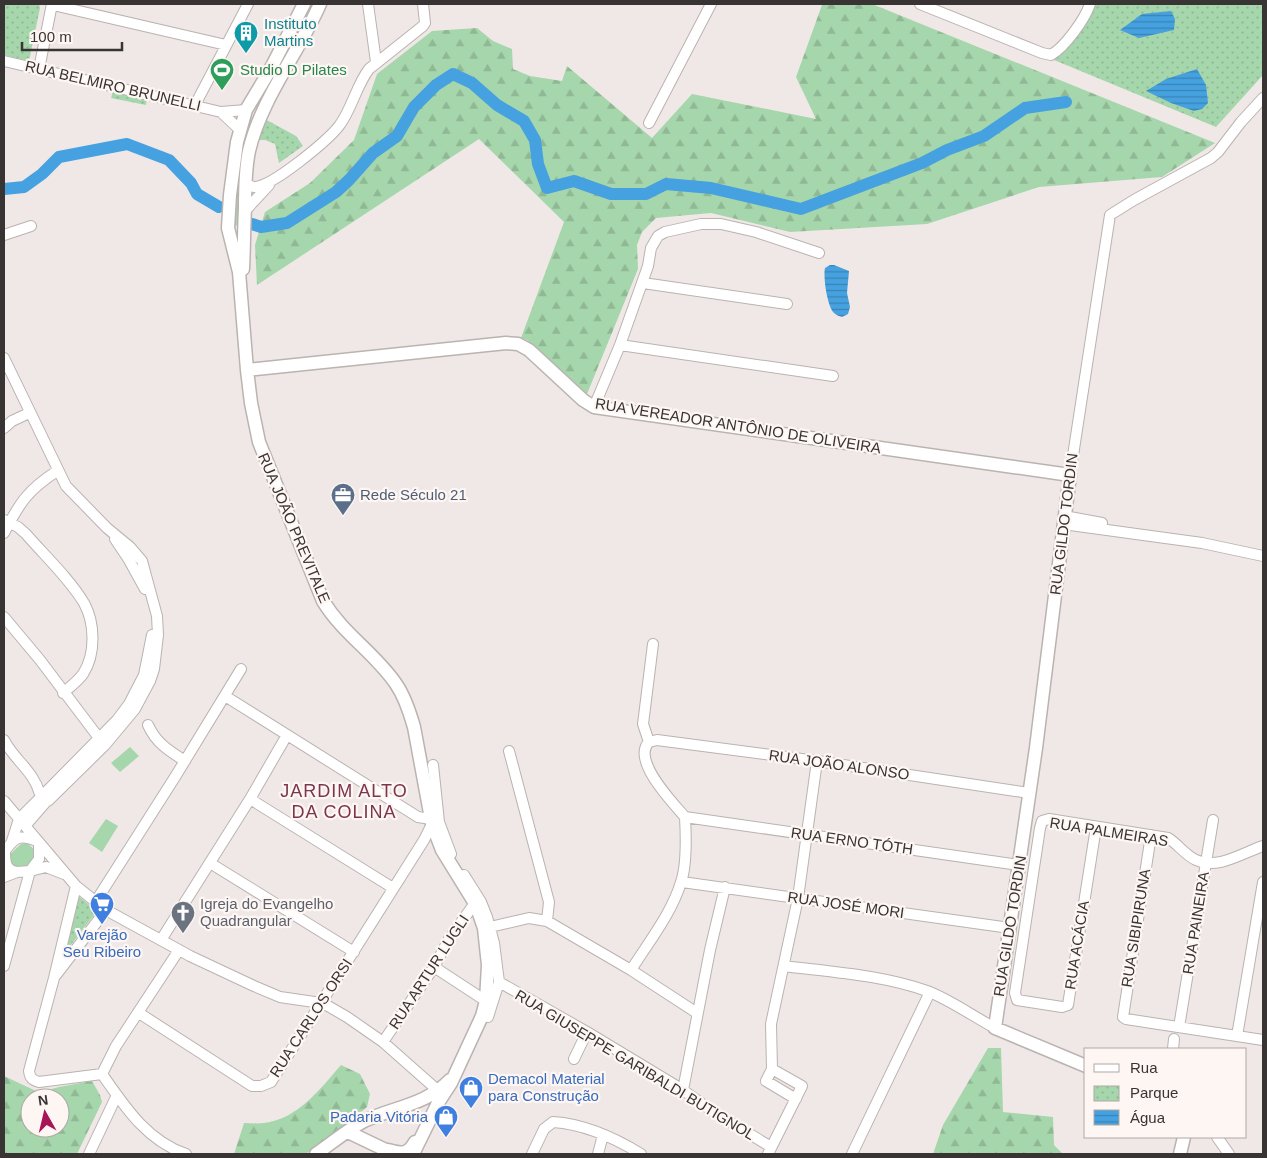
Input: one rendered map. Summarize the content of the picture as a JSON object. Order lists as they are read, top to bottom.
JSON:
{
  "streets": {
    "main road": ["RUA VEREADOR ANTÔNIO DE OLIVEIRA", "RUA GILDO TORDIN", "RUA JOÃO PREVITALE"],
    "street": [
      "RUA BELMIRO BRUNELLI",
      "RUA JOÃO ALONSO",
      "RUA PALMEIRAS",
      "RUA ERNO TÓTH",
      "RUA JOSÉ MORI",
      "RUA PAINEIRA",
      "RUA SIBIPIRUNA",
      "RUA ACÁCIA",
      "RUA ARTUR LUGLI",
      "RUA CARLOS ORSI",
      "RUA GIUSEPPE GARIBALDI BUTIGNOL"
    ]
  },
  "crossings": [
    ["RUA BELMIRO BRUNELLI", "RUA JOÃO PREVITALE"],
    ["RUA VEREADOR ANTÔNIO DE OLIVEIRA", "RUA GILDO TORDIN"],
    ["RUA VEREADOR ANTÔNIO DE OLIVEIRA", "RUA JOÃO PREVITALE"],
    ["RUA GILDO TORDIN", "RUA JOÃO ALONSO"],
    ["RUA GILDO TORDIN", "RUA ERNO TÓTH"],
    ["RUA GILDO TORDIN", "RUA JOSÉ MORI"],
    ["RUA JOÃO PREVITALE", "RUA ARTUR LUGLI"],
    ["RUA JOÃO PREVITALE", "RUA CARLOS ORSI"],
    ["RUA PALMEIRAS", "RUA PAINEIRA"],
    ["RUA PALMEIRAS", "RUA SIBIPIRUNA"],
    ["RUA PALMEIRAS", "RUA ACÁCIA"],
    ["RUA PAINEIRA", "RUA SIBIPIRUNA"]
  ],
  "districts": ["JARDIM ALTO DA COLINA"],
  "places": {
    "building": ["Instituto Martins"],
    "sports": ["Studio D Pilates"],
    "office": ["Rede Século 21"],
    "supermarket": ["Varejão Seu Ribeiro"],
    "church": ["Igreja do Evangelho Quadrangular"],
    "shop": ["Demacol Material para Construção", "Padaria Vitória"]
  },
  "legend": ["Rua", "Parque", "Água"],
  "scale_bar": "100 m",
  "north": "top"
}
